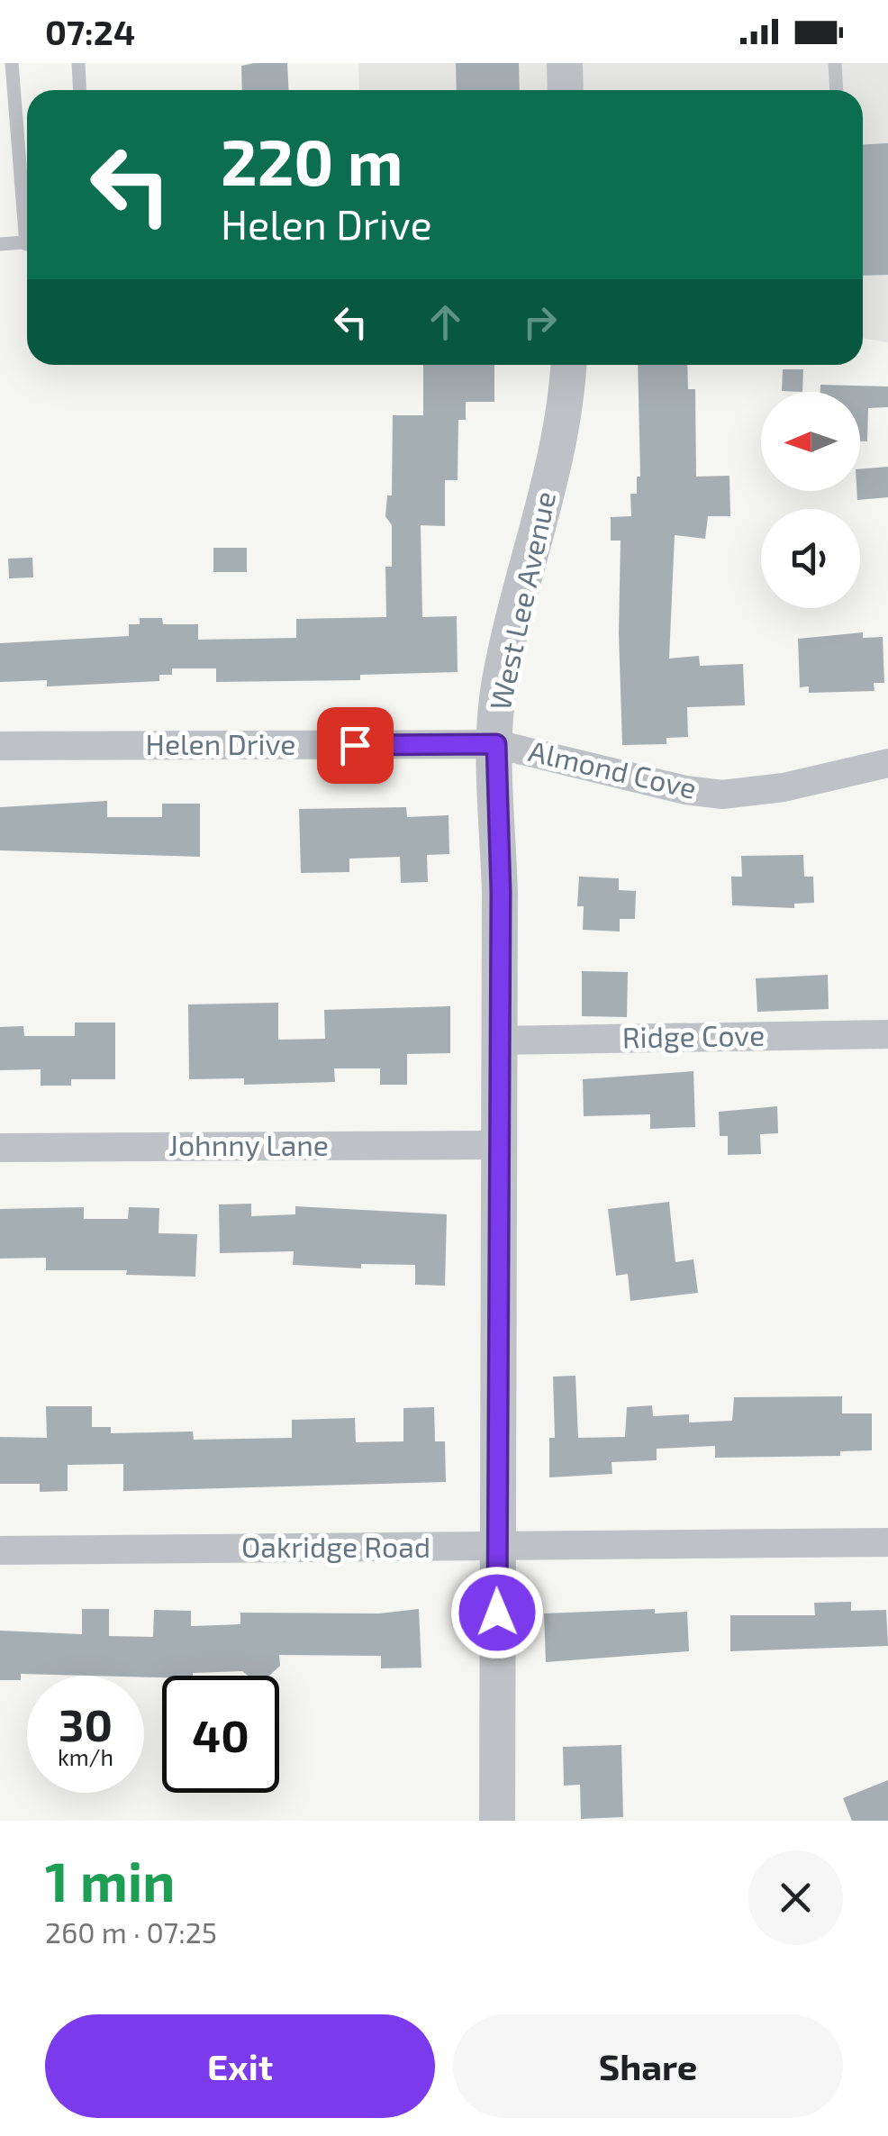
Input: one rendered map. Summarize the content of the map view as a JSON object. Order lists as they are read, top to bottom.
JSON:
{
  "streets": {
    "street": [
      "West Lee Avenue",
      "Helen Drive",
      "Almond Cove",
      "Ridge Cove",
      "Johnny Lane",
      "Oakridge Road"
    ]
  },
  "crossings": [
    ["West Lee Avenue", "Helen Drive"],
    ["West Lee Avenue", "Almond Cove"],
    ["West Lee Avenue", "Ridge Cove"],
    ["West Lee Avenue", "Johnny Lane"],
    ["West Lee Avenue", "Oakridge Road"],
    ["Helen Drive", "Almond Cove"]
  ],
  "north": "left",
  "page": {
    "status": "07:24",
    "turn": ["220 m", "Helen Drive"],
    "speed": "30 km/h",
    "limit": "40",
    "heading": ["1 min", "260 m · 07:25"],
    "buttons": ["Exit", "Share"]
  }
}
